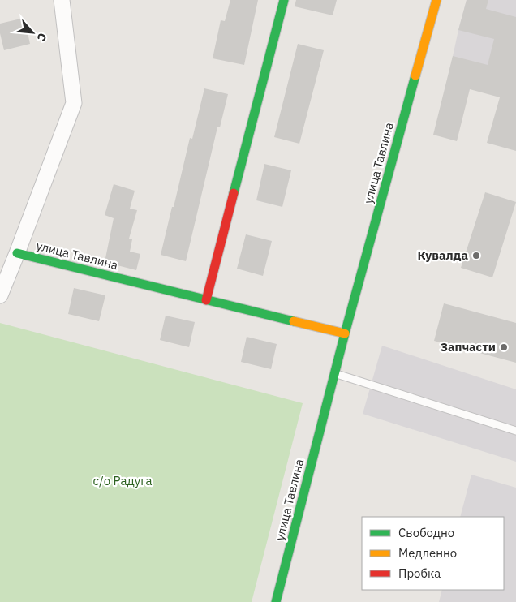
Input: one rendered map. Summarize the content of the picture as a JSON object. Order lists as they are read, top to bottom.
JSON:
{
  "streets": {
    "street": ["улица Тавлина"]
  },
  "parks": ["с/о Радуга"],
  "places": ["Кувалда", "Запчасти"],
  "legend": ["Свободно", "Медленно", "Пробка"],
  "north": "bottom right"
}
